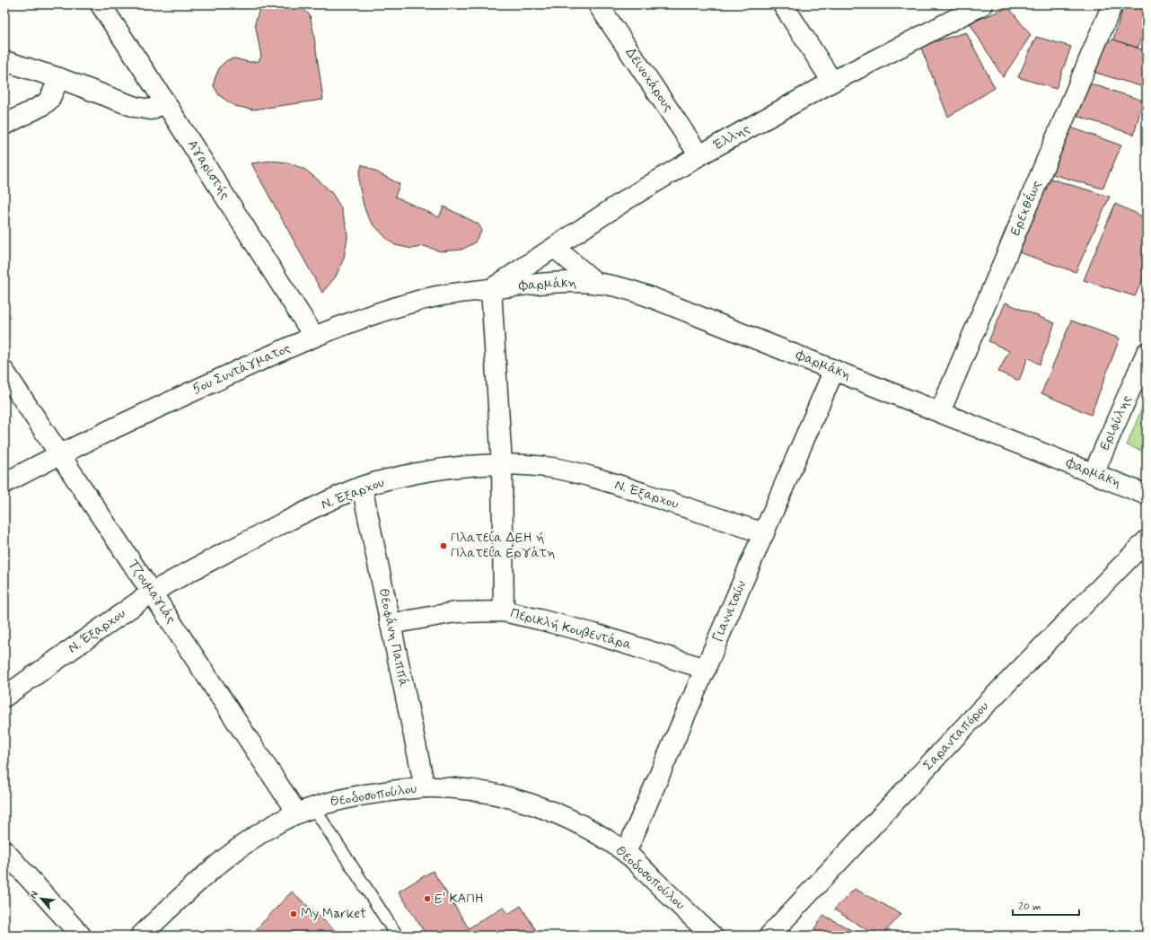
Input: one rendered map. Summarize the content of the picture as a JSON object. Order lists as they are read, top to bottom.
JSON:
{
  "streets": {
    "street": [
      "Δεινοχάρους",
      "Έλλης",
      "Αγαριστής",
      "Ερεχθέως",
      "Φαρμάκη",
      "5ου Συντάγματος",
      "Εριφύλης",
      "Ν. Έξαρχου",
      "Τζουμαγιάς",
      "Γιαννιτσών",
      "Περικλή Κουβεντάρα",
      "Θεοφάνη Παππά",
      "Σαρανταπόρου",
      "Θεοδοσοπούλου"
    ]
  },
  "crossings": [
    ["Δεινοχάρους", "Έλλης"],
    ["Έλλης", "Φαρμάκη"],
    ["Έλλης", "5ου Συντάγματος"],
    ["Αγαριστής", "5ου Συντάγματος"],
    ["Ερεχθέως", "Φαρμάκη"],
    ["Φαρμάκη", "5ου Συντάγματος"],
    ["Φαρμάκη", "Εριφύλης"],
    ["Φαρμάκη", "Γιαννιτσών"],
    ["5ου Συντάγματος", "Τζουμαγιάς"],
    ["Ν. Έξαρχου", "Τζουμαγιάς"],
    ["Ν. Έξαρχου", "Γιαννιτσών"],
    ["Ν. Έξαρχου", "Θεοφάνη Παππά"],
    ["Τζουμαγιάς", "Θεοδοσοπούλου"],
    ["Γιαννιτσών", "Περικλή Κουβεντάρα"],
    ["Γιαννιτσών", "Θεοδοσοπούλου"],
    ["Περικλή Κουβεντάρα", "Θεοφάνη Παππά"],
    ["Θεοφάνη Παππά", "Θεοδοσοπούλου"]
  ],
  "places": ["Πλατεία ΔΕΗ ή Πλατεία Εργάτη", "Ε' ΚΑΠΗ", "My Market"],
  "scale_bar": "20 m",
  "north": "top left"
}
